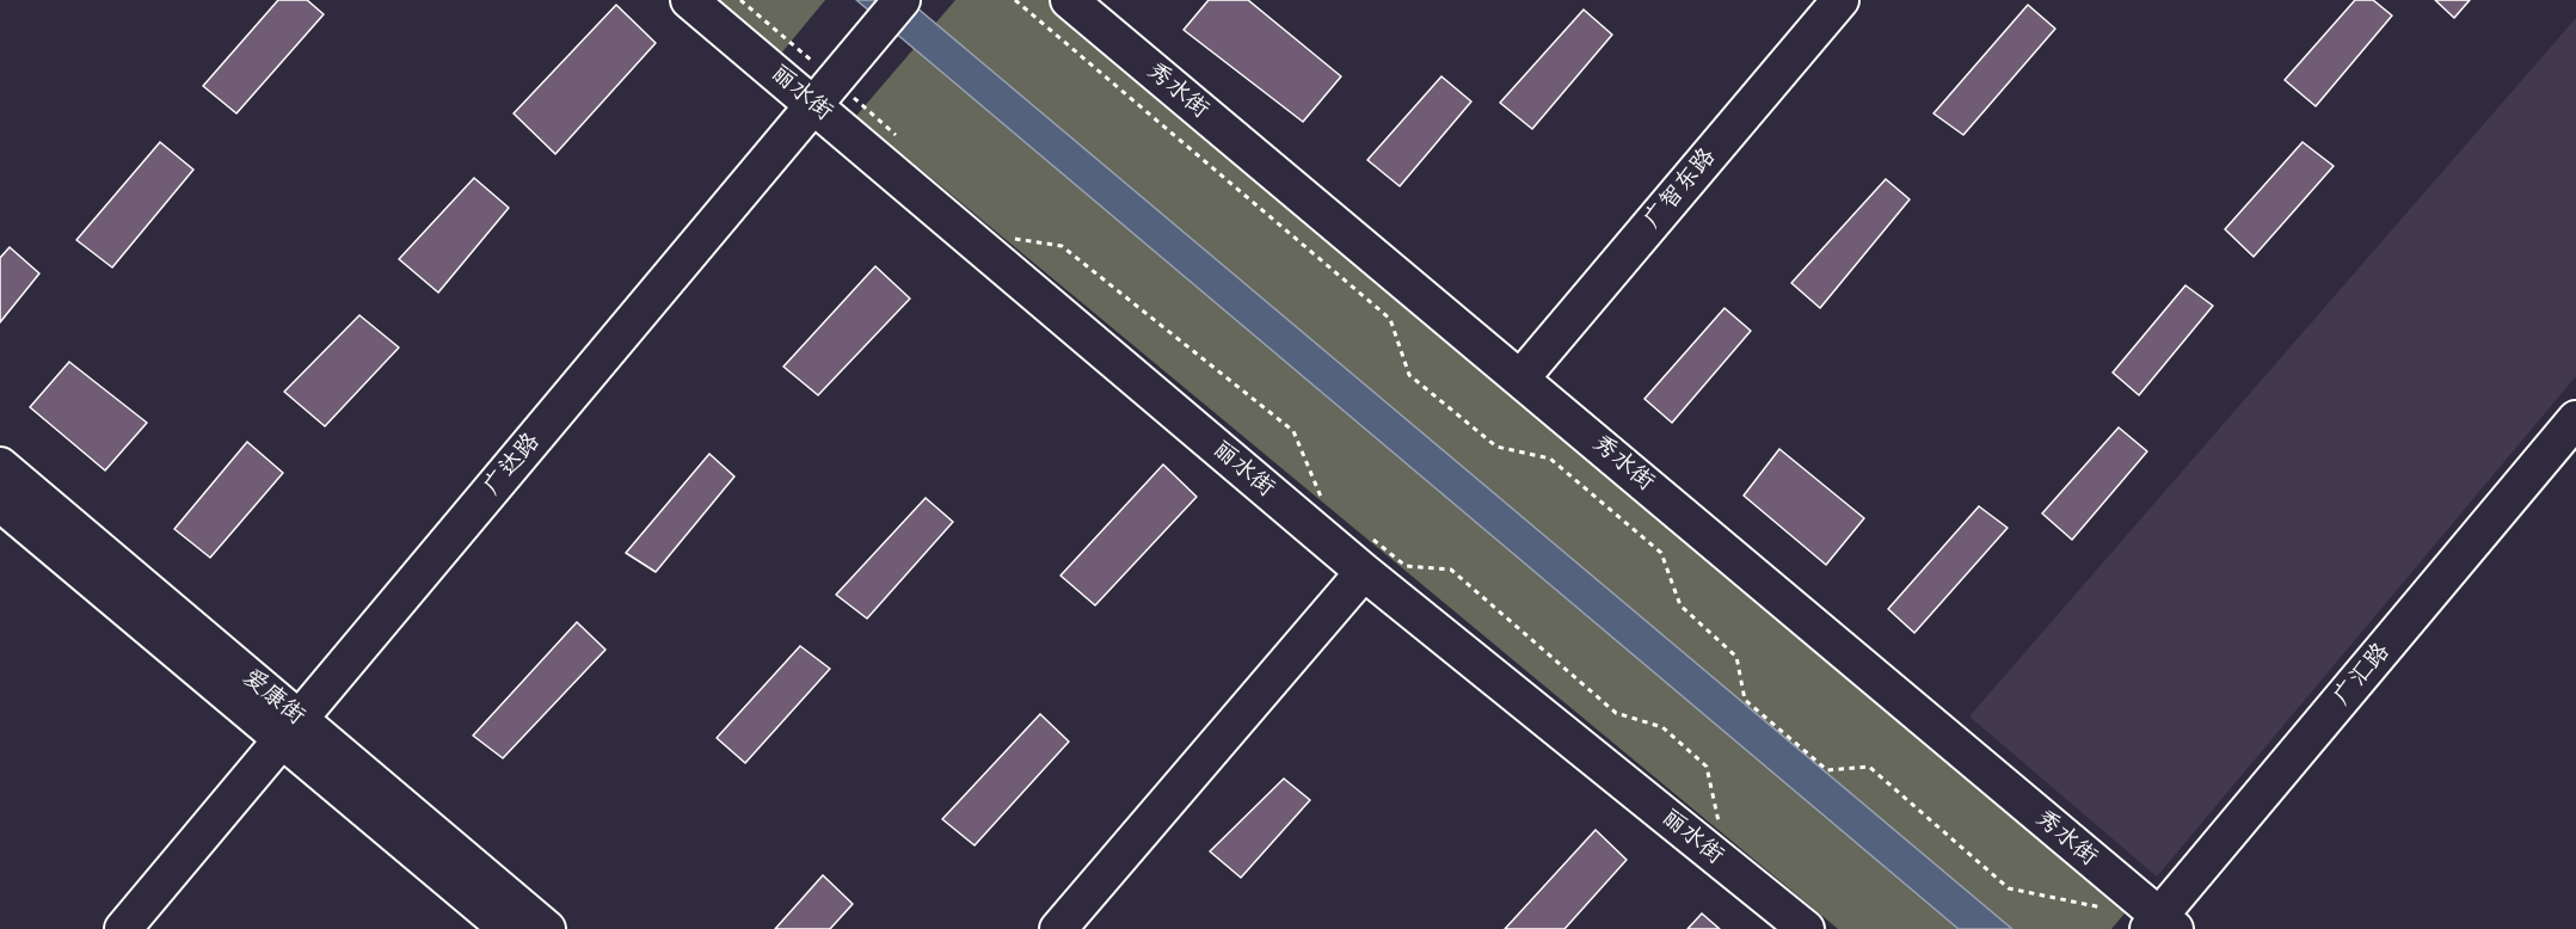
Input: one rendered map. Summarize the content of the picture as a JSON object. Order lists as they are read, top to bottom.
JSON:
{
  "streets": {
    "main road": [
      "秀水街",
      "丽水街",
      "广智东路",
      "广达路",
      "广汇路",
      "爱康街"
    ]
  },
  "crossings": [
    ["秀水街", "广智东路"],
    ["秀水街", "广汇路"],
    ["丽水街", "广达路"],
    ["广达路", "爱康街"]
  ]
}
